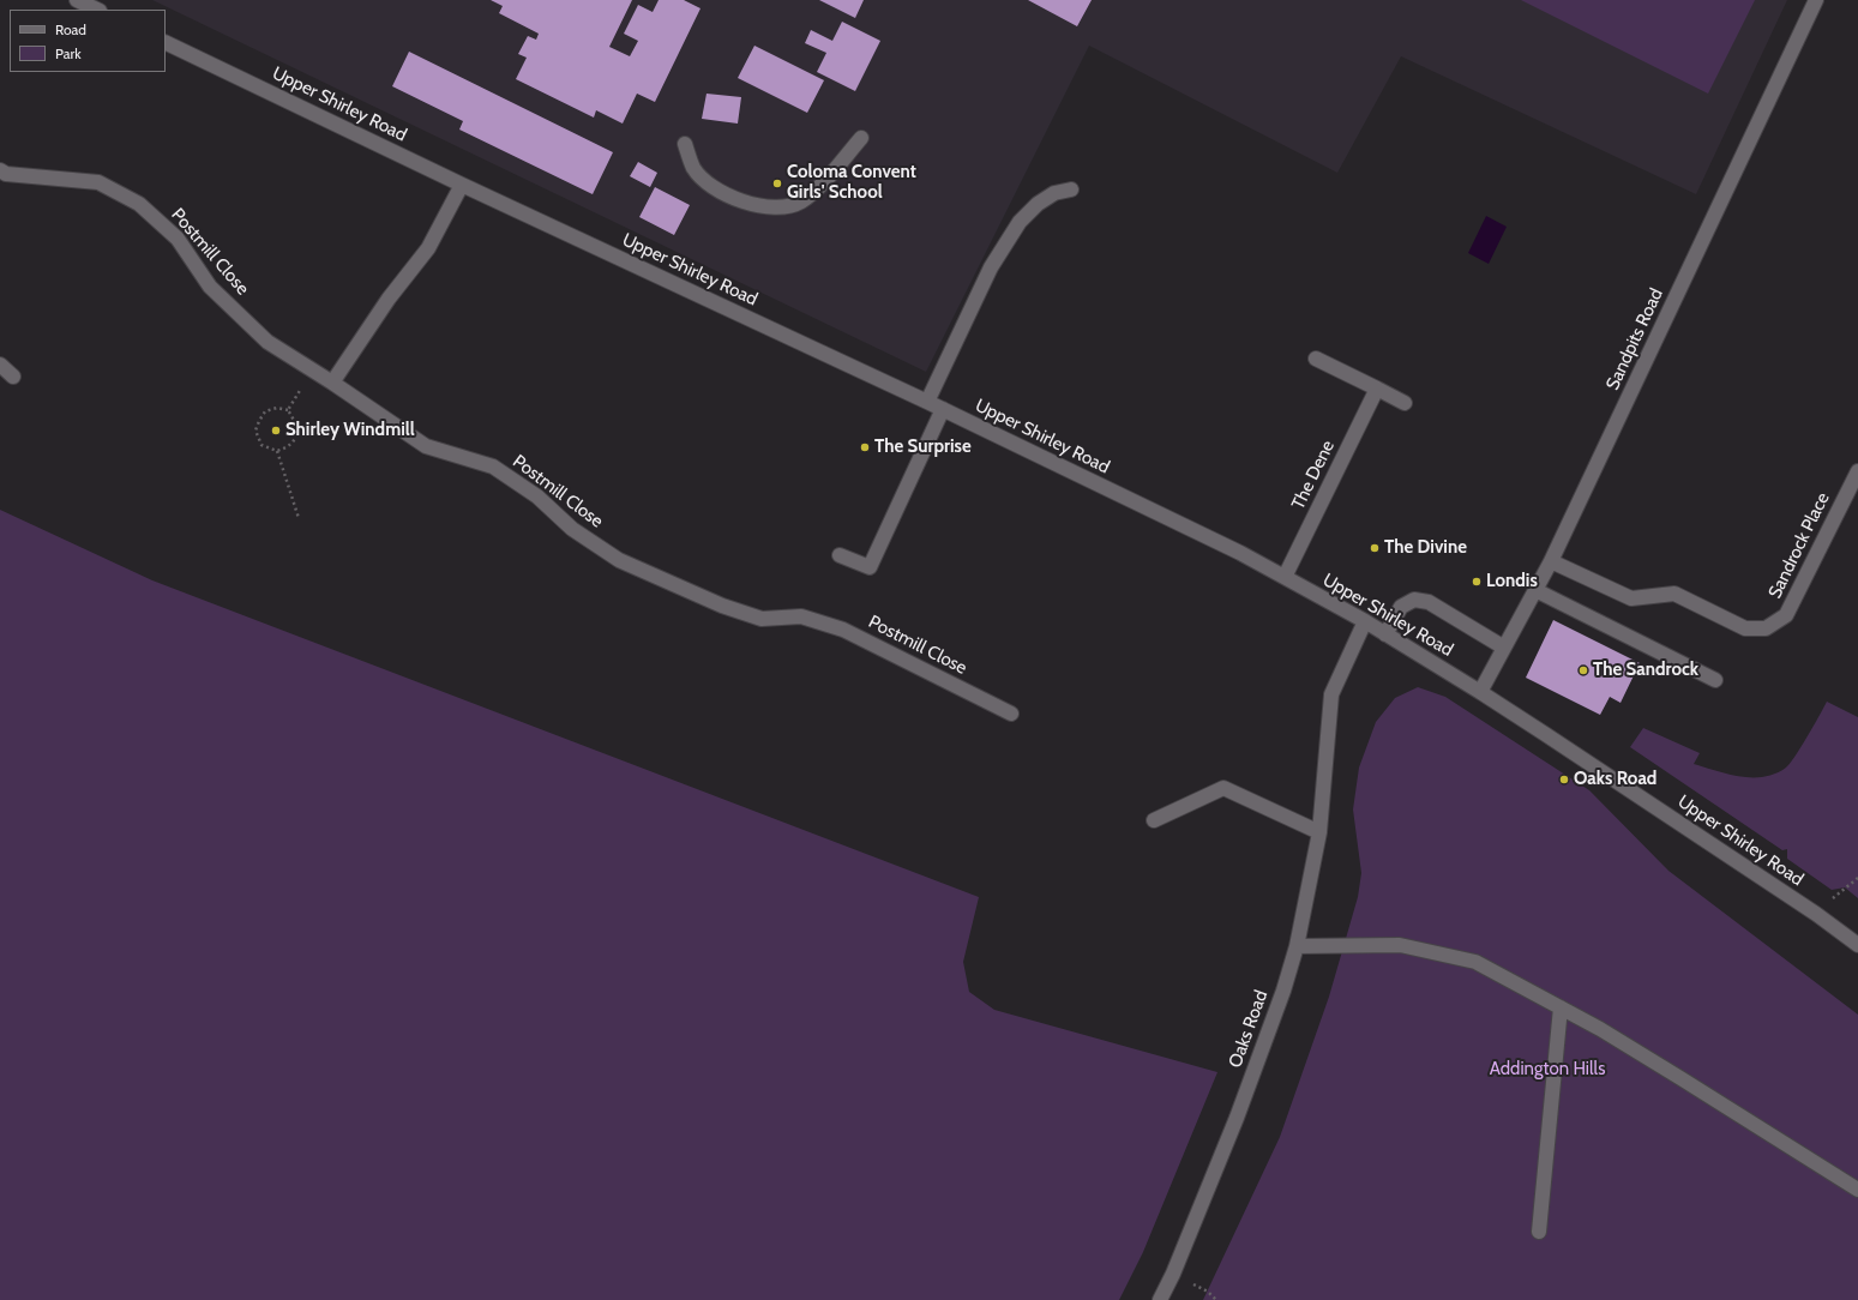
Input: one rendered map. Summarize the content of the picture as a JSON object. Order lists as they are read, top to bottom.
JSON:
{
  "streets": {
    "street": [
      "Upper Shirley Road",
      "Postmill Close",
      "Sandpits Road",
      "The Dene",
      "Sandrock Place",
      "Oaks Road"
    ]
  },
  "crossings": [
    ["Upper Shirley Road", "Sandpits Road"],
    ["Upper Shirley Road", "The Dene"],
    ["Upper Shirley Road", "Oaks Road"],
    ["Sandpits Road", "Sandrock Place"]
  ],
  "parks": ["Addington Hills"],
  "places": [
    "Coloma Convent Girls' School",
    "Shirley Windmill",
    "The Surprise",
    "The Divine",
    "Londis",
    "The Sandrock",
    "Oaks Road"
  ],
  "legend": ["Road", "Park"]
}
